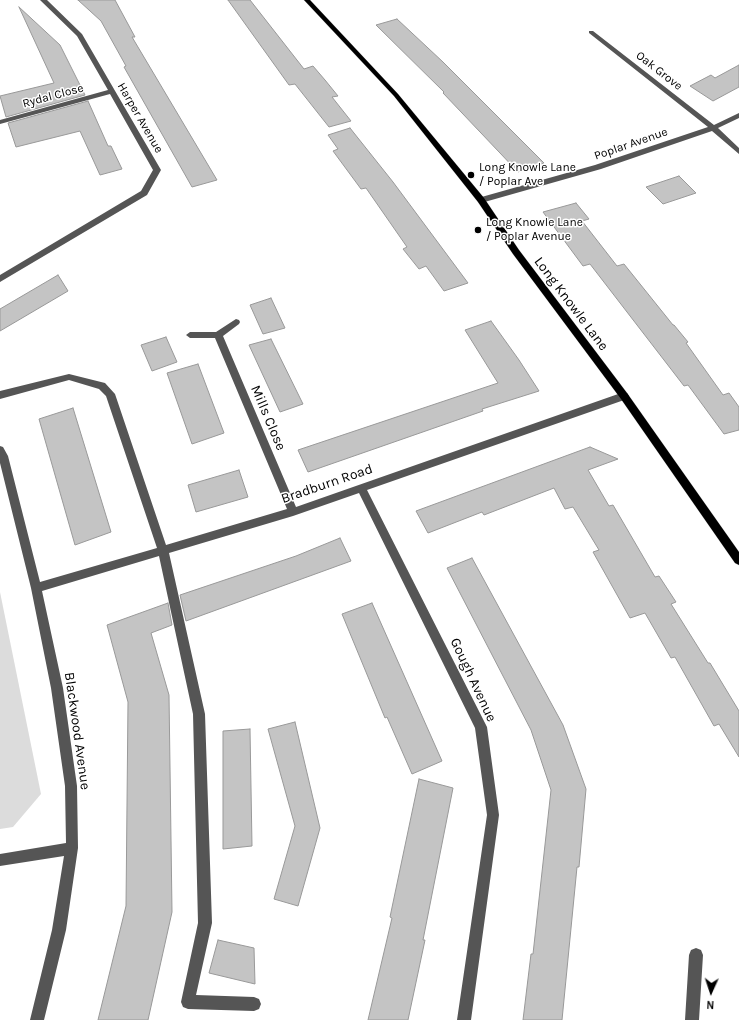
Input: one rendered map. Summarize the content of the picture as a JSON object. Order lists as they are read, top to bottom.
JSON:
{
  "streets": {
    "main road": ["Long Knowle Lane"],
    "street": [
      "Oak Grove",
      "Rydal Close",
      "Harper Avenue",
      "Poplar Avenue",
      "Mills Close",
      "Bradburn Road",
      "Gough Avenue",
      "Blackwood Avenue"
    ]
  },
  "crossings": [
    ["Oak Grove", "Poplar Avenue"],
    ["Rydal Close", "Harper Avenue"],
    ["Poplar Avenue", "Long Knowle Lane"],
    ["Long Knowle Lane", "Bradburn Road"],
    ["Mills Close", "Bradburn Road"],
    ["Bradburn Road", "Gough Avenue"],
    ["Bradburn Road", "Blackwood Avenue"]
  ],
  "places": ["Long Knowle Lane / Poplar Ave", "Long Knowle Lane / Poplar Avenue"],
  "north": "bottom"
}
